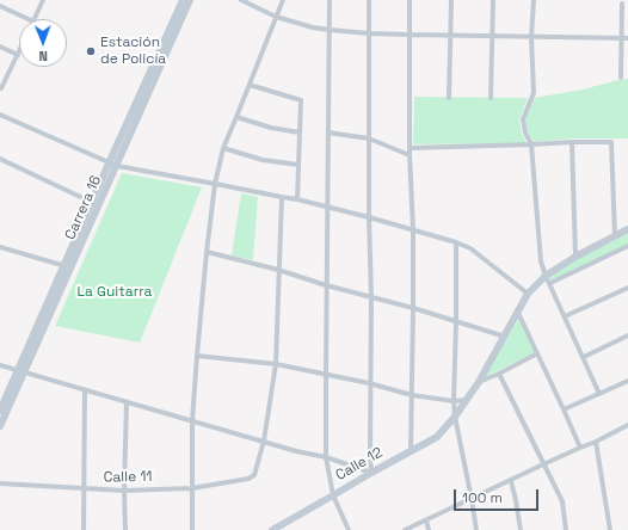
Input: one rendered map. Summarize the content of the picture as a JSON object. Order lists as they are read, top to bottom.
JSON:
{
  "streets": {
    "main road": ["Carrera 16", "Calle 12"],
    "street": ["Calle 11"]
  },
  "parks": ["La Guitarra"],
  "places": ["Estación de Policía"],
  "scale_bar": "100 m",
  "north": "bottom"
}
